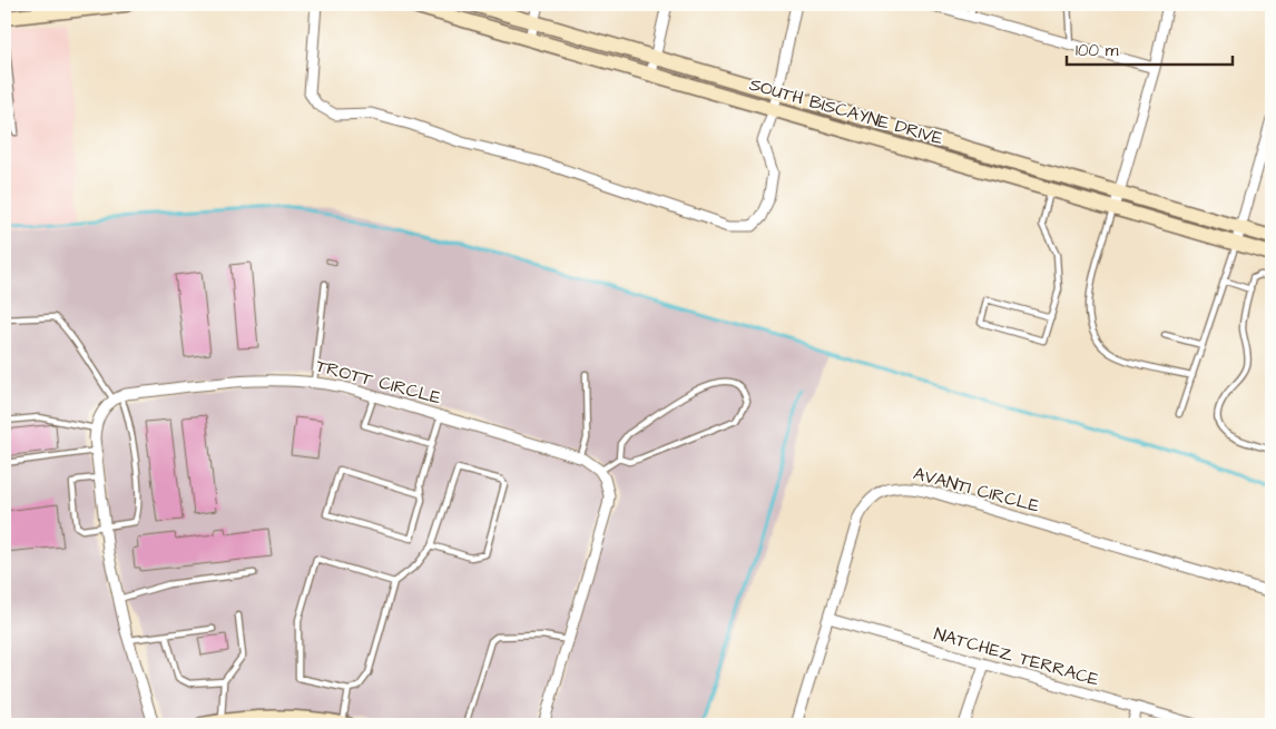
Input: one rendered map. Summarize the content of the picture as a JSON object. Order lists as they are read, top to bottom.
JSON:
{
  "streets": {
    "street": [
      "SOUTH BISCAYNE DRIVE",
      "TROTT CIRCLE",
      "AVANTI CIRCLE",
      "NATCHEZ TERRACE"
    ]
  },
  "crossings": [
    ["AVANTI CIRCLE", "NATCHEZ TERRACE"]
  ],
  "scale_bar": "100 m"
}
